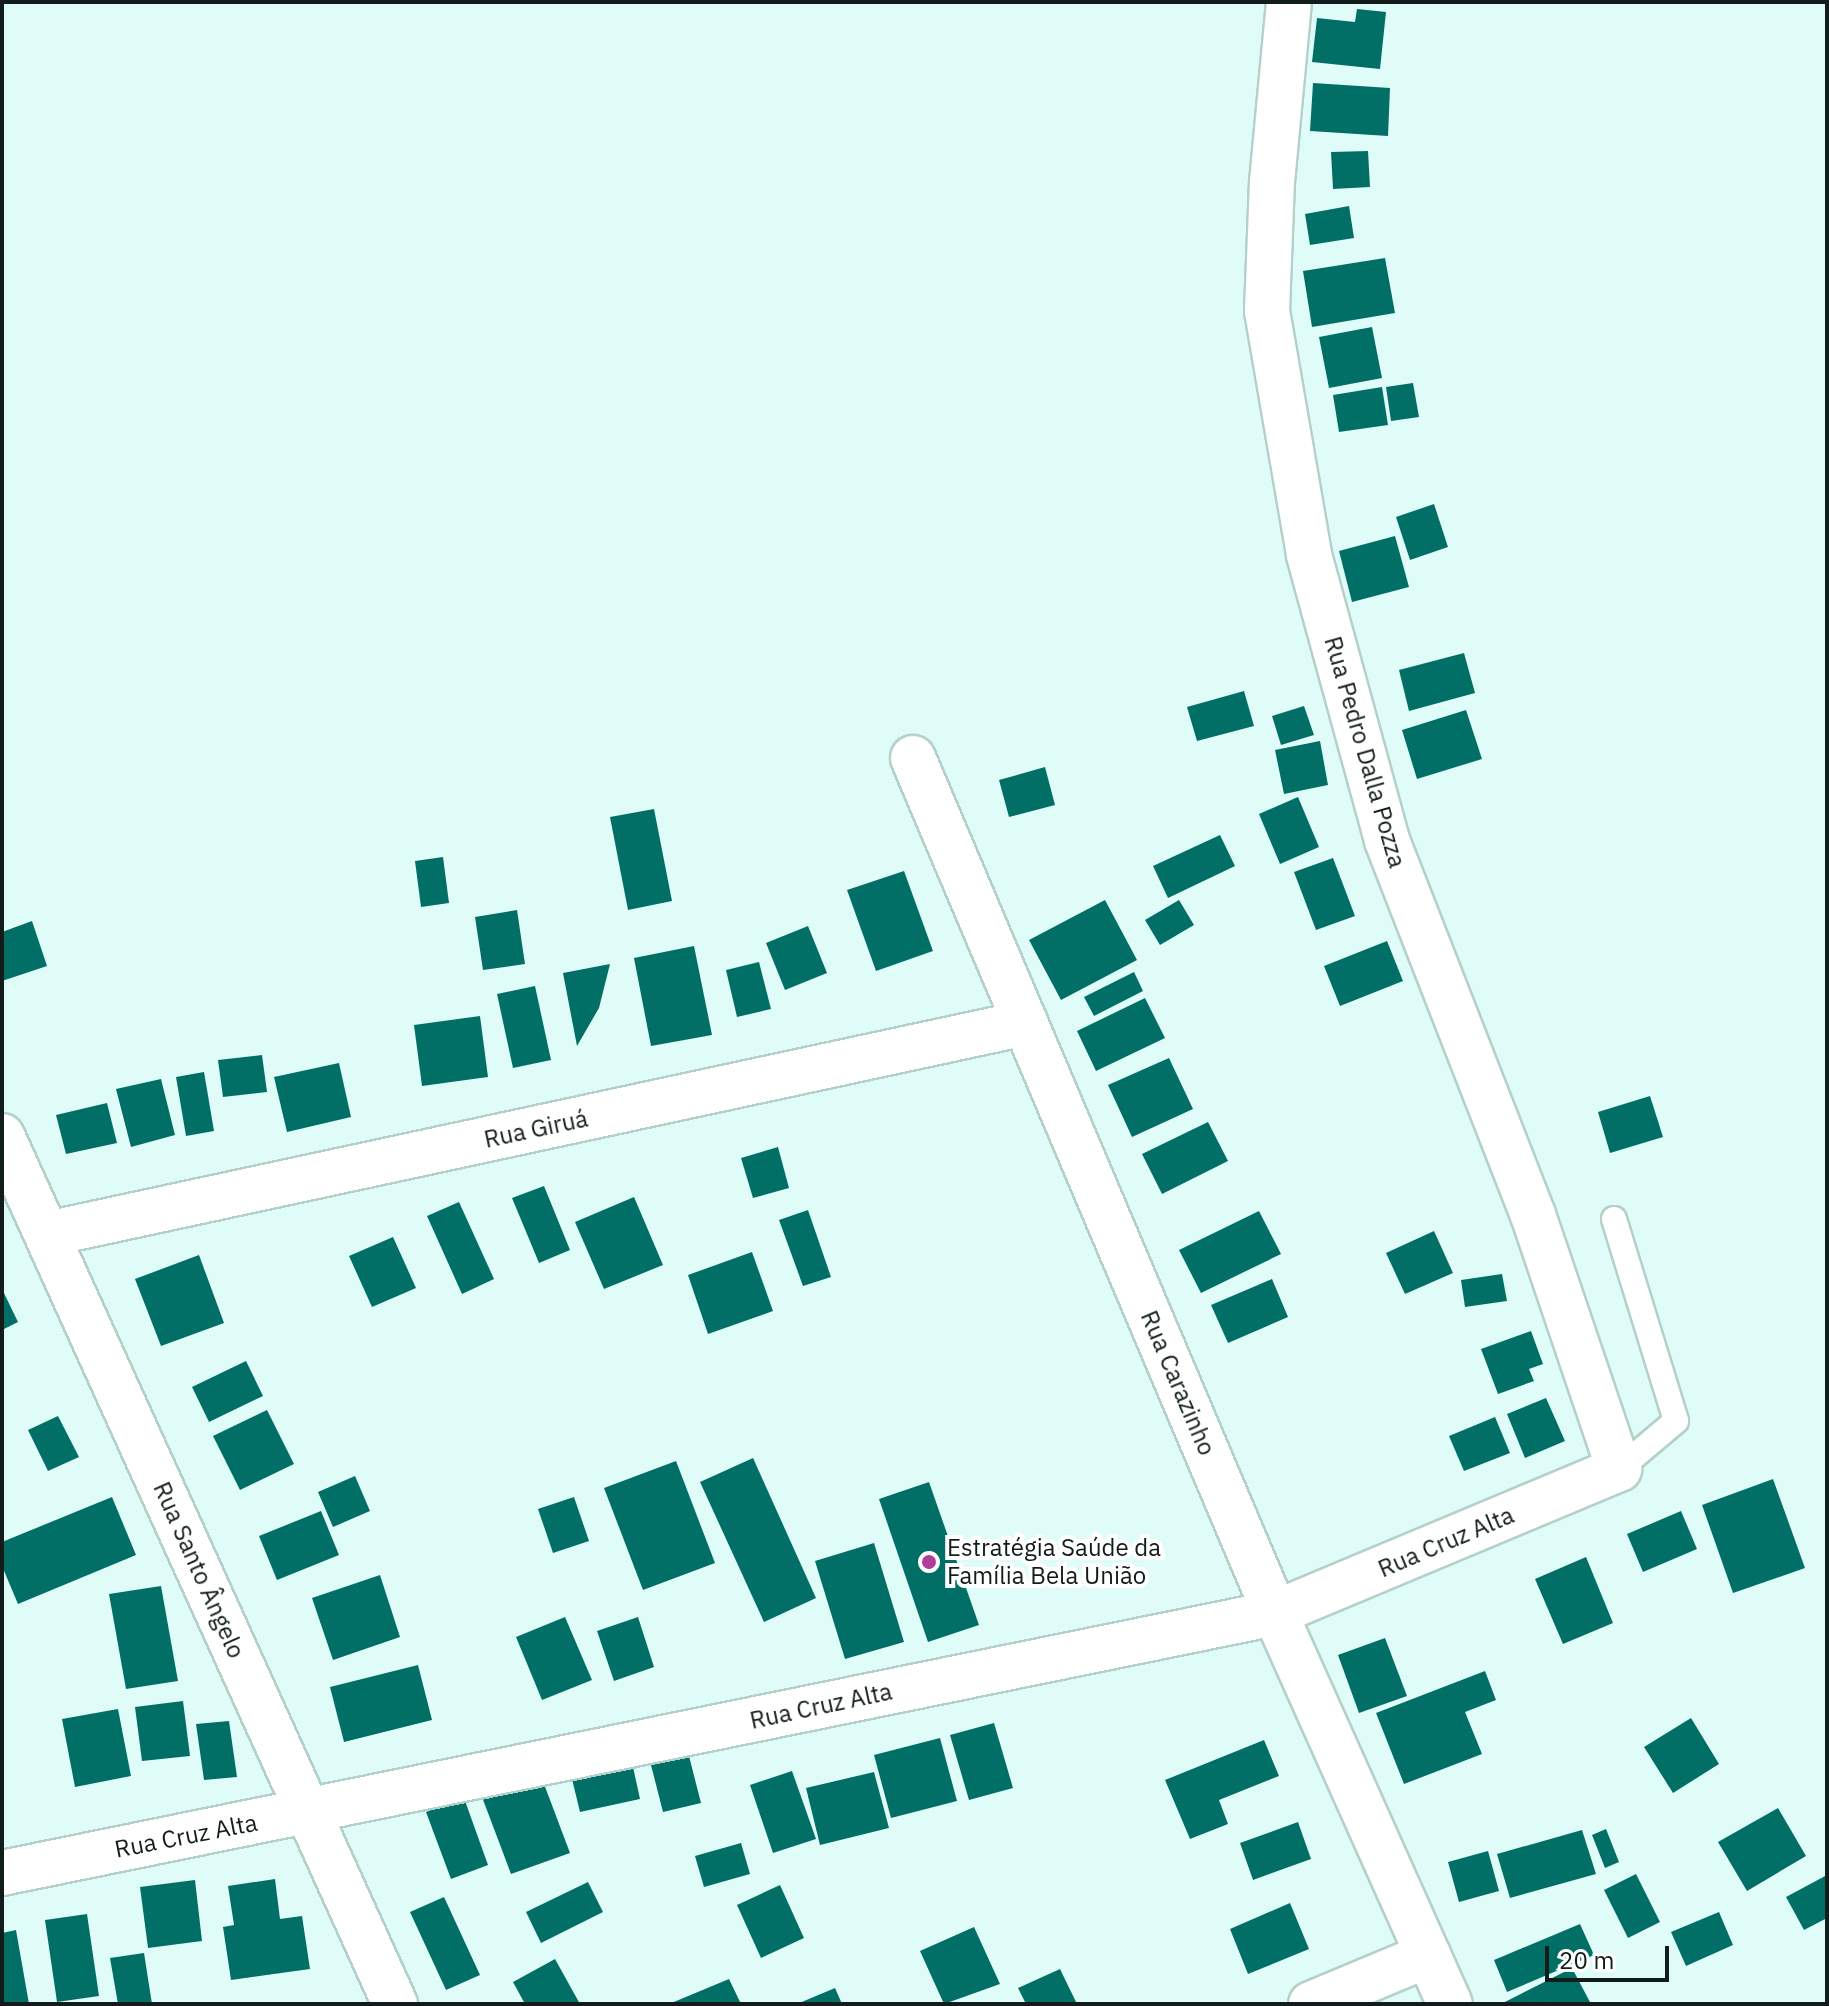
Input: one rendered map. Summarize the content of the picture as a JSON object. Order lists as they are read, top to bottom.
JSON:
{
  "streets": {
    "street": [
      "Rua Pedro Dalla Pozza",
      "Rua Giruá",
      "Rua Carazinho",
      "Rua Cruz Alta",
      "Rua Santo Ângelo"
    ]
  },
  "crossings": [
    ["Rua Pedro Dalla Pozza", "Rua Cruz Alta"],
    ["Rua Giruá", "Rua Carazinho"],
    ["Rua Giruá", "Rua Santo Ângelo"],
    ["Rua Carazinho", "Rua Cruz Alta"],
    ["Rua Cruz Alta", "Rua Santo Ângelo"]
  ],
  "places": ["Estratégia Saúde da Família Bela União"],
  "scale_bar": "20 m"
}
